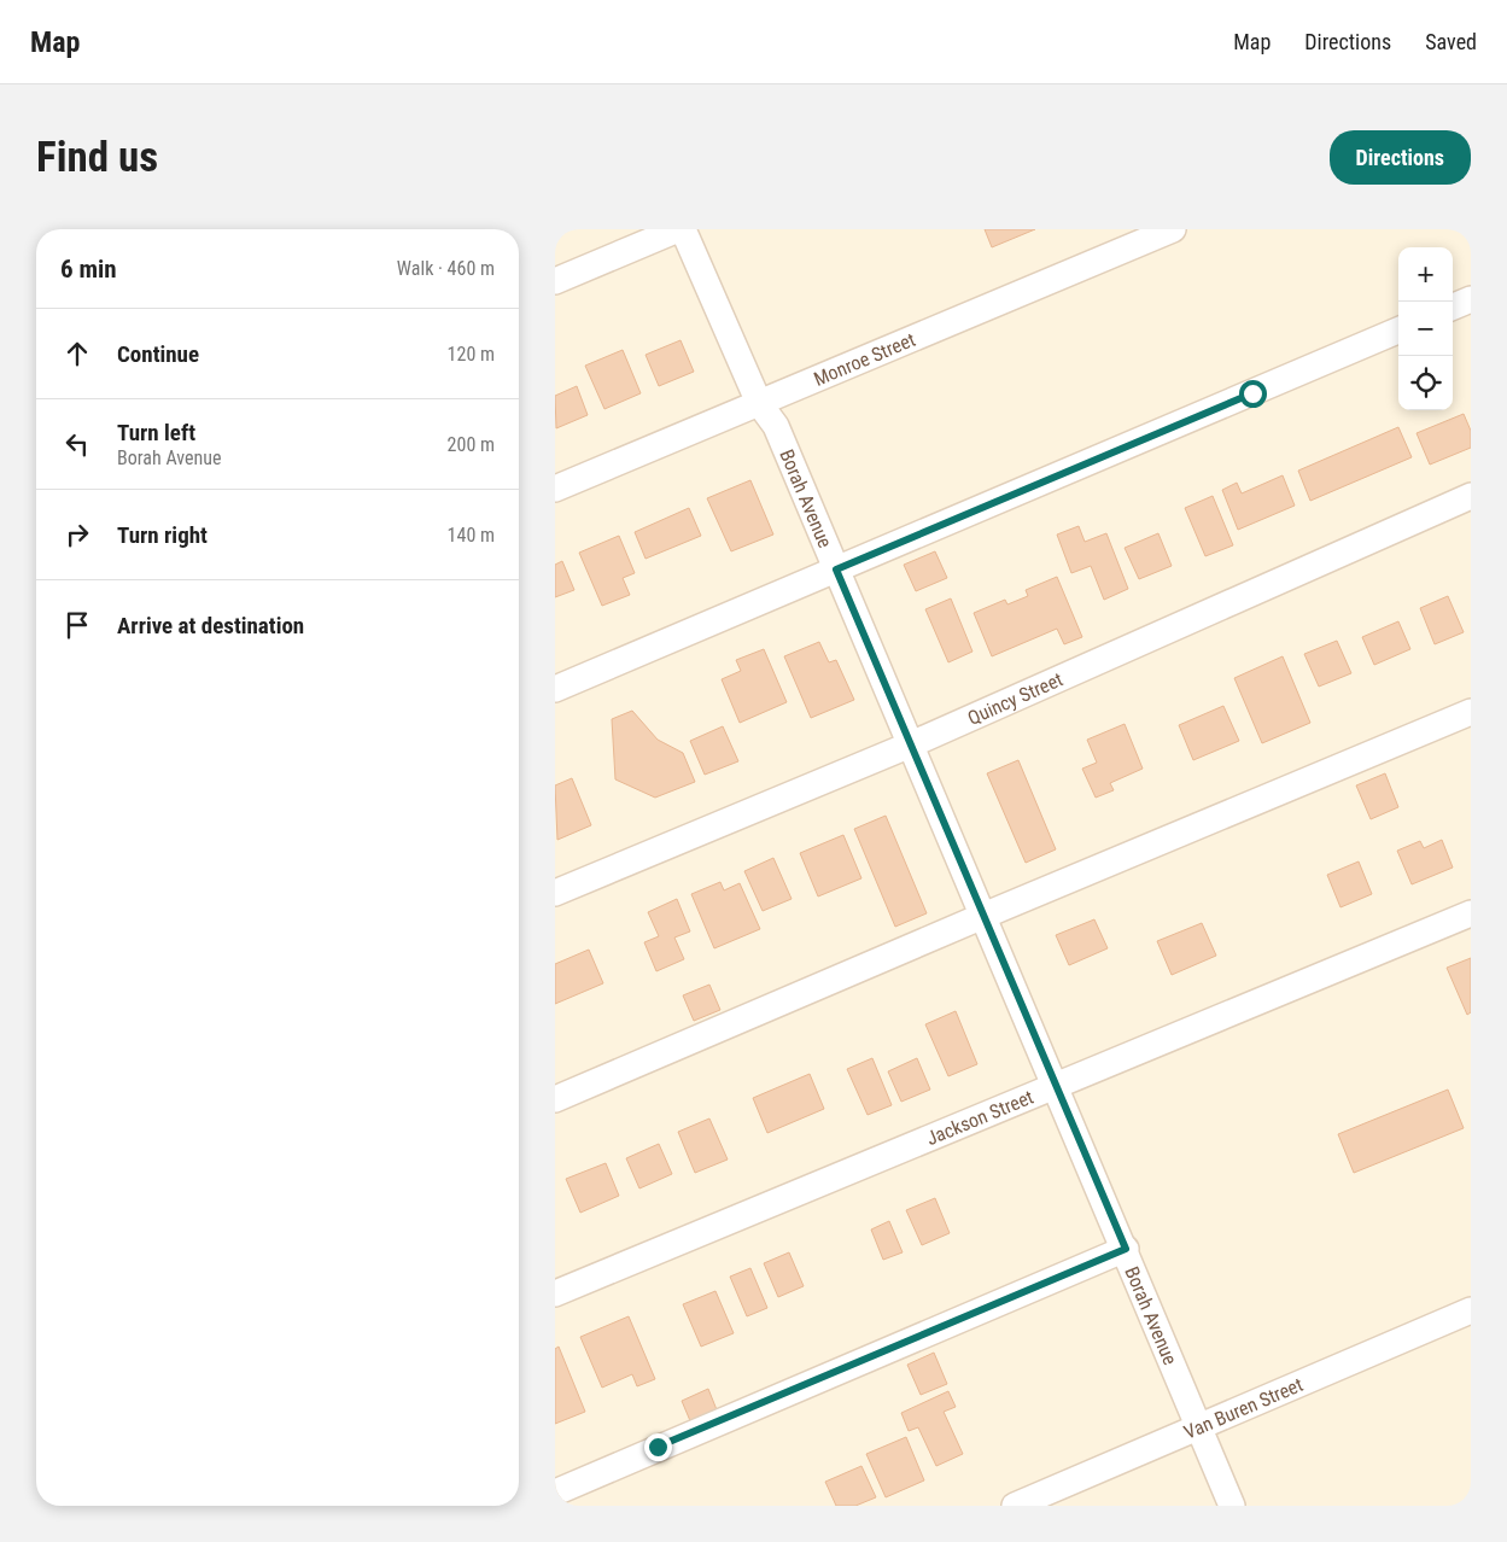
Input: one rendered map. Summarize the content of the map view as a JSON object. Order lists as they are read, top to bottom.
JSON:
{
  "streets": {
    "street": [
      "Monroe Street",
      "Borah Avenue",
      "Quincy Street",
      "Jackson Street",
      "Van Buren Street"
    ]
  },
  "crossings": [
    ["Monroe Street", "Borah Avenue"],
    ["Borah Avenue", "Quincy Street"],
    ["Borah Avenue", "Jackson Street"],
    ["Borah Avenue", "Van Buren Street"]
  ],
  "page": {
    "header": "Map",
    "nav": ["Map", "Directions", "Saved"],
    "buttons": "Directions",
    "title": "Find us",
    "heading": ["6 min", "Walk · 460 m"],
    "map_buttons": ["+", "−"],
    "list": [
      ["Continue", "120 m"],
      ["Turn left", "Borah Avenue", "200 m"],
      ["Turn right", "140 m"],
      "Arrive at destination"
    ]
  }
}
